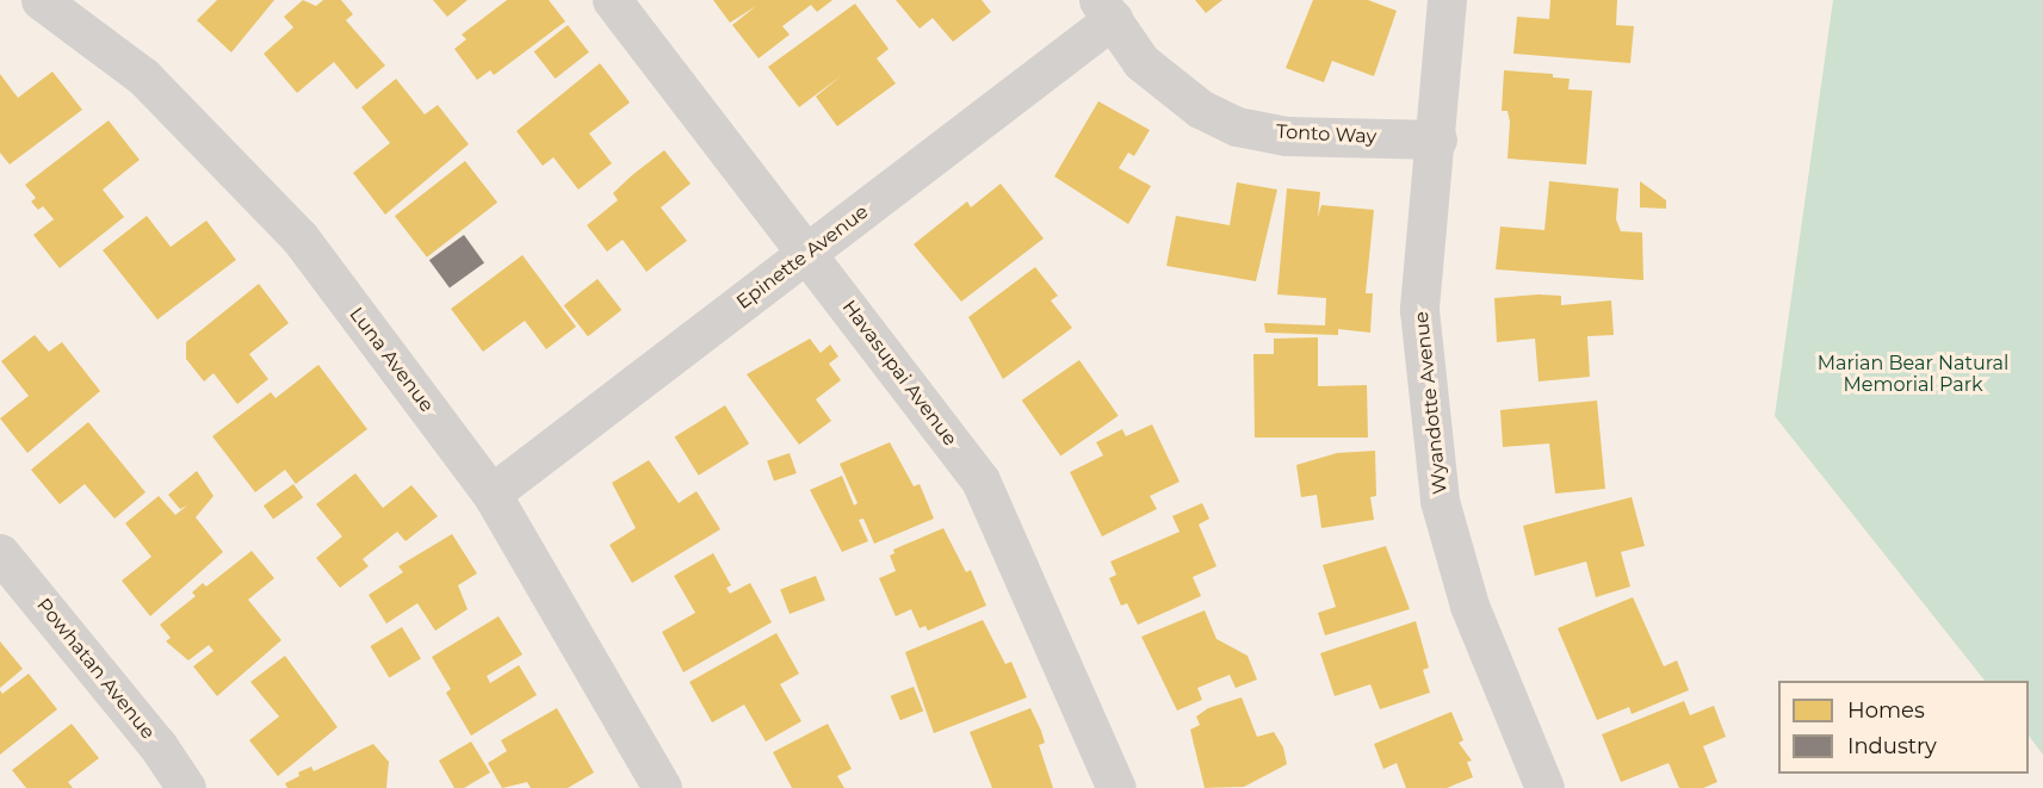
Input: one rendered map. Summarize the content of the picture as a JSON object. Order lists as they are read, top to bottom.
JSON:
{
  "streets": {
    "street": [
      "Tonto Way",
      "Epinette Avenue",
      "Luna Avenue",
      "Havasupai Avenue",
      "Wyandotte Avenue",
      "Powhatan Avenue"
    ]
  },
  "crossings": [
    ["Tonto Way", "Epinette Avenue"],
    ["Tonto Way", "Wyandotte Avenue"],
    ["Epinette Avenue", "Luna Avenue"],
    ["Epinette Avenue", "Havasupai Avenue"]
  ],
  "parks": ["Marian Bear Natural Memorial Park"],
  "legend": ["Homes", "Industry"]
}
